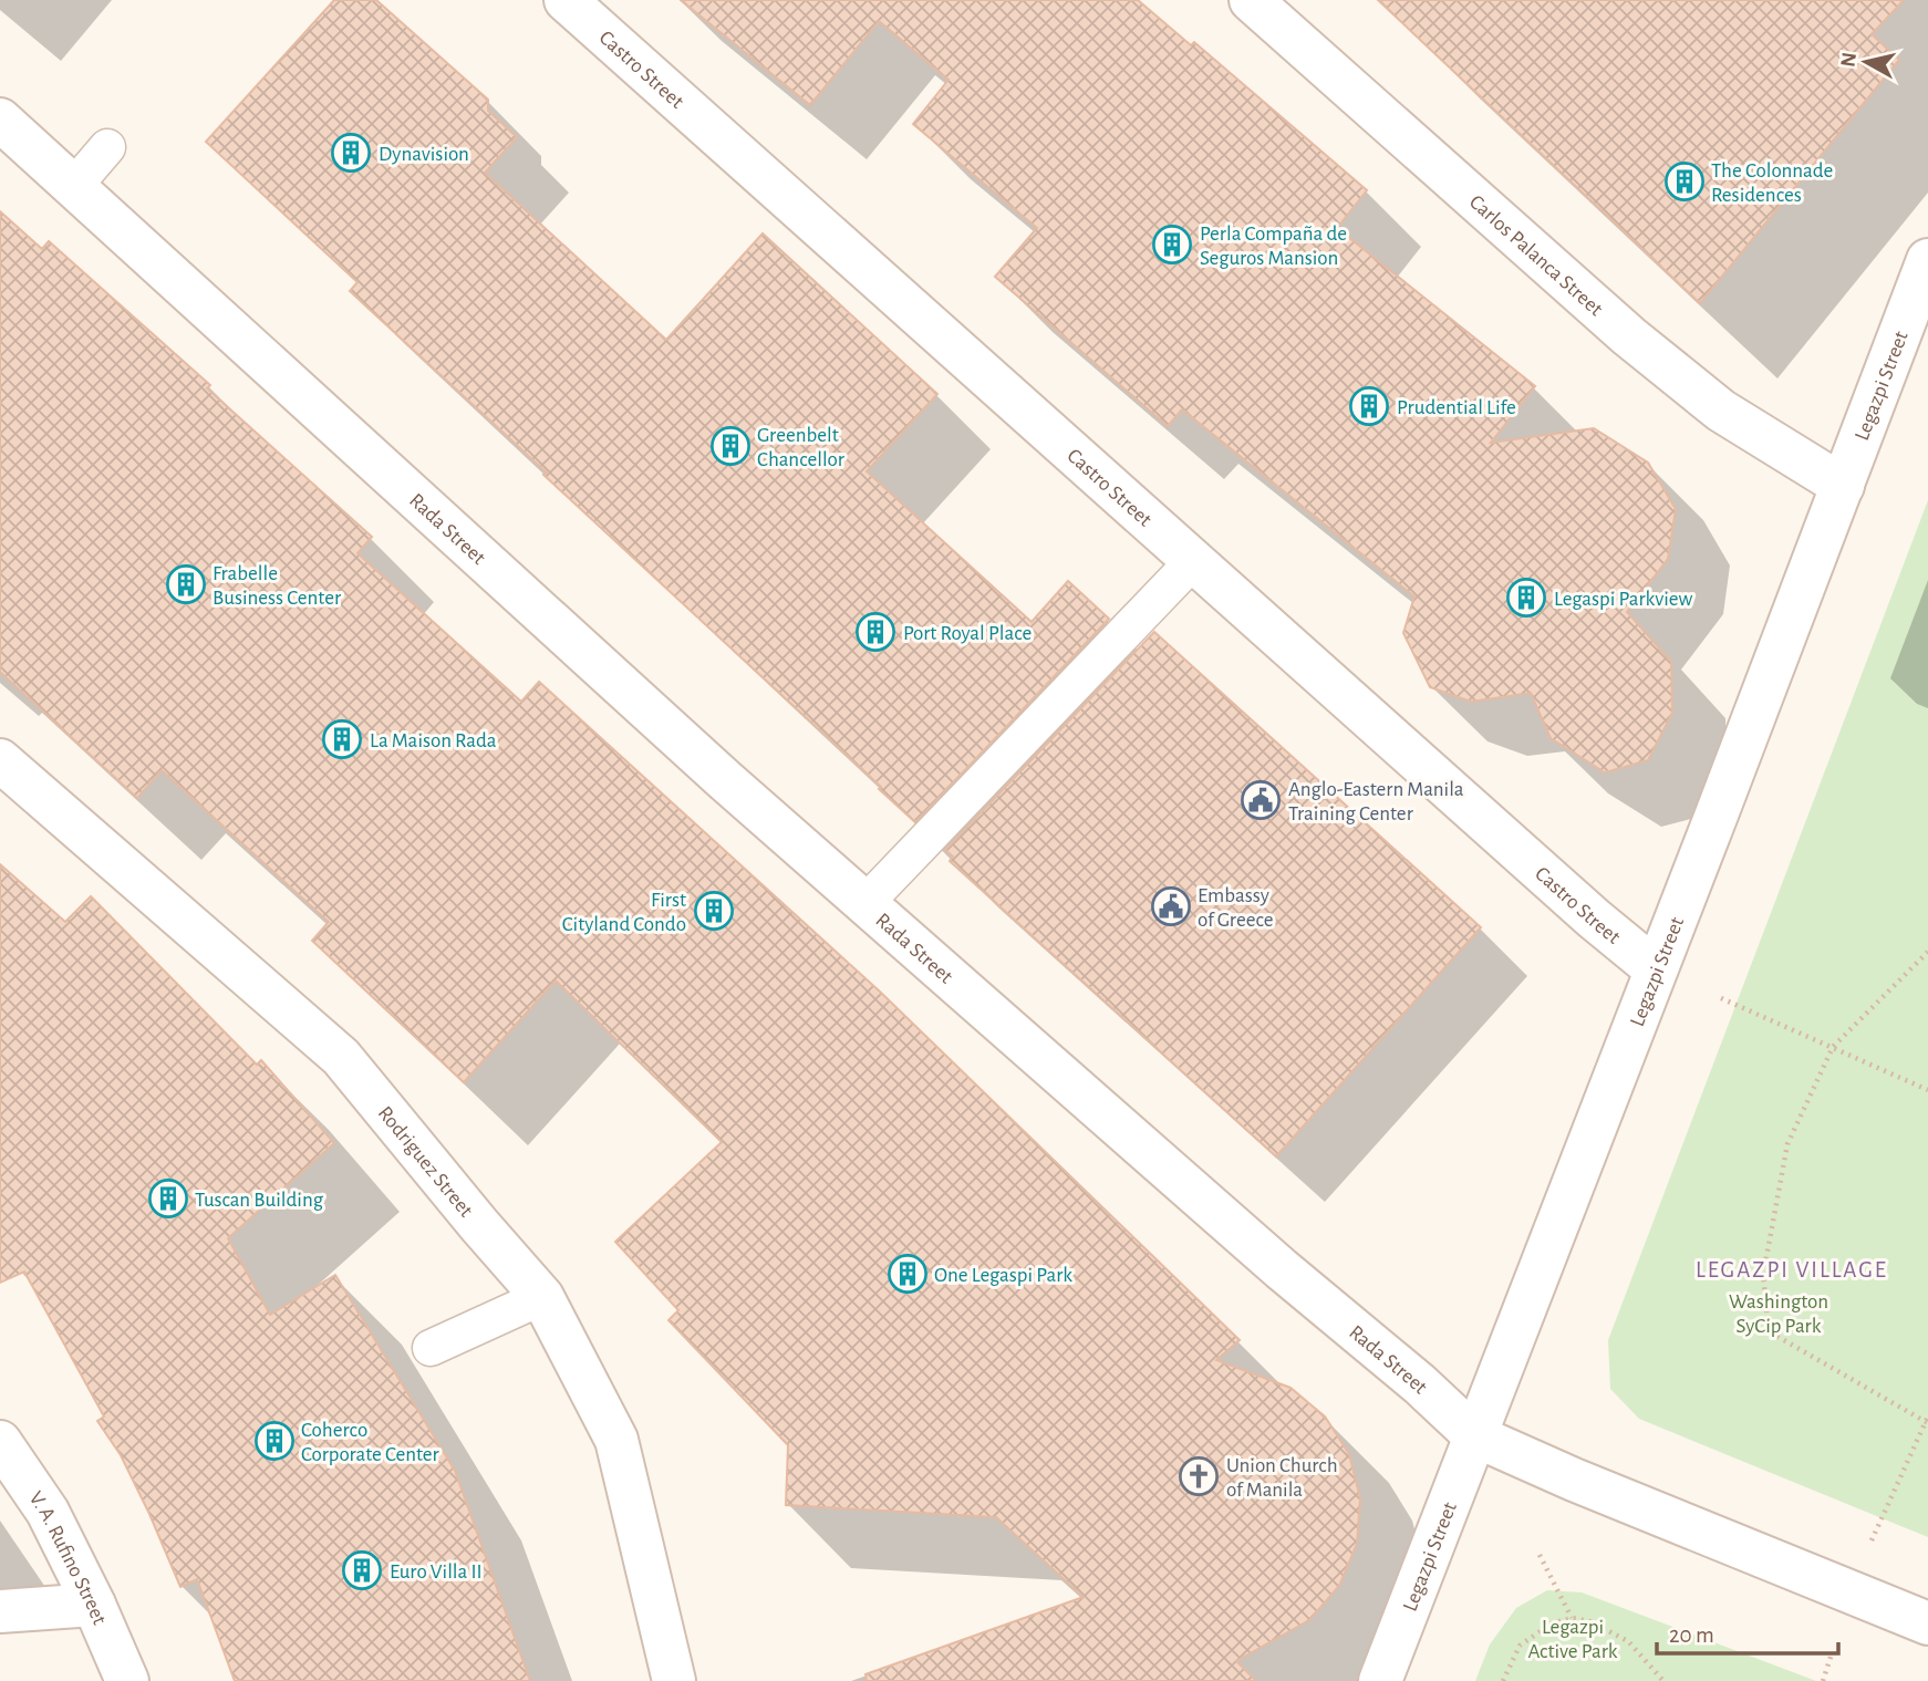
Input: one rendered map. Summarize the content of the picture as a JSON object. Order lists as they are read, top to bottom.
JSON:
{
  "streets": {
    "street": [
      "Castro Street",
      "Carlos Palanca Street",
      "Legazpi Street",
      "Rada Street",
      "Rodriguez Street",
      "V. A. Rufino Street"
    ]
  },
  "crossings": [
    ["Castro Street", "Legazpi Street"],
    ["Carlos Palanca Street", "Legazpi Street"],
    ["Legazpi Street", "Rada Street"]
  ],
  "districts": ["LEGAZPI VILLAGE"],
  "parks": ["Washington SyCip Park", "Legazpi Active Park"],
  "places": {
    "building": [
      "Dynavision",
      "The Colonnade Residences",
      "Perla Compaña de Seguros Mansion",
      "Prudential Life",
      "Greenbelt Chancellor",
      "Frabelle Business Center",
      "Legaspi Parkview",
      "Port Royal Place",
      "La Maison Rada",
      "First Cityland Condo",
      "Tuscan Building",
      "One Legaspi Park",
      "Coherco Corporate Center",
      "Euro Villa II"
    ],
    "public building": ["Anglo-Eastern Manila Training Center", "Embassy of Greece"],
    "church": ["Union Church of Manila"]
  },
  "scale_bar": "20 m",
  "north": "left"
}
